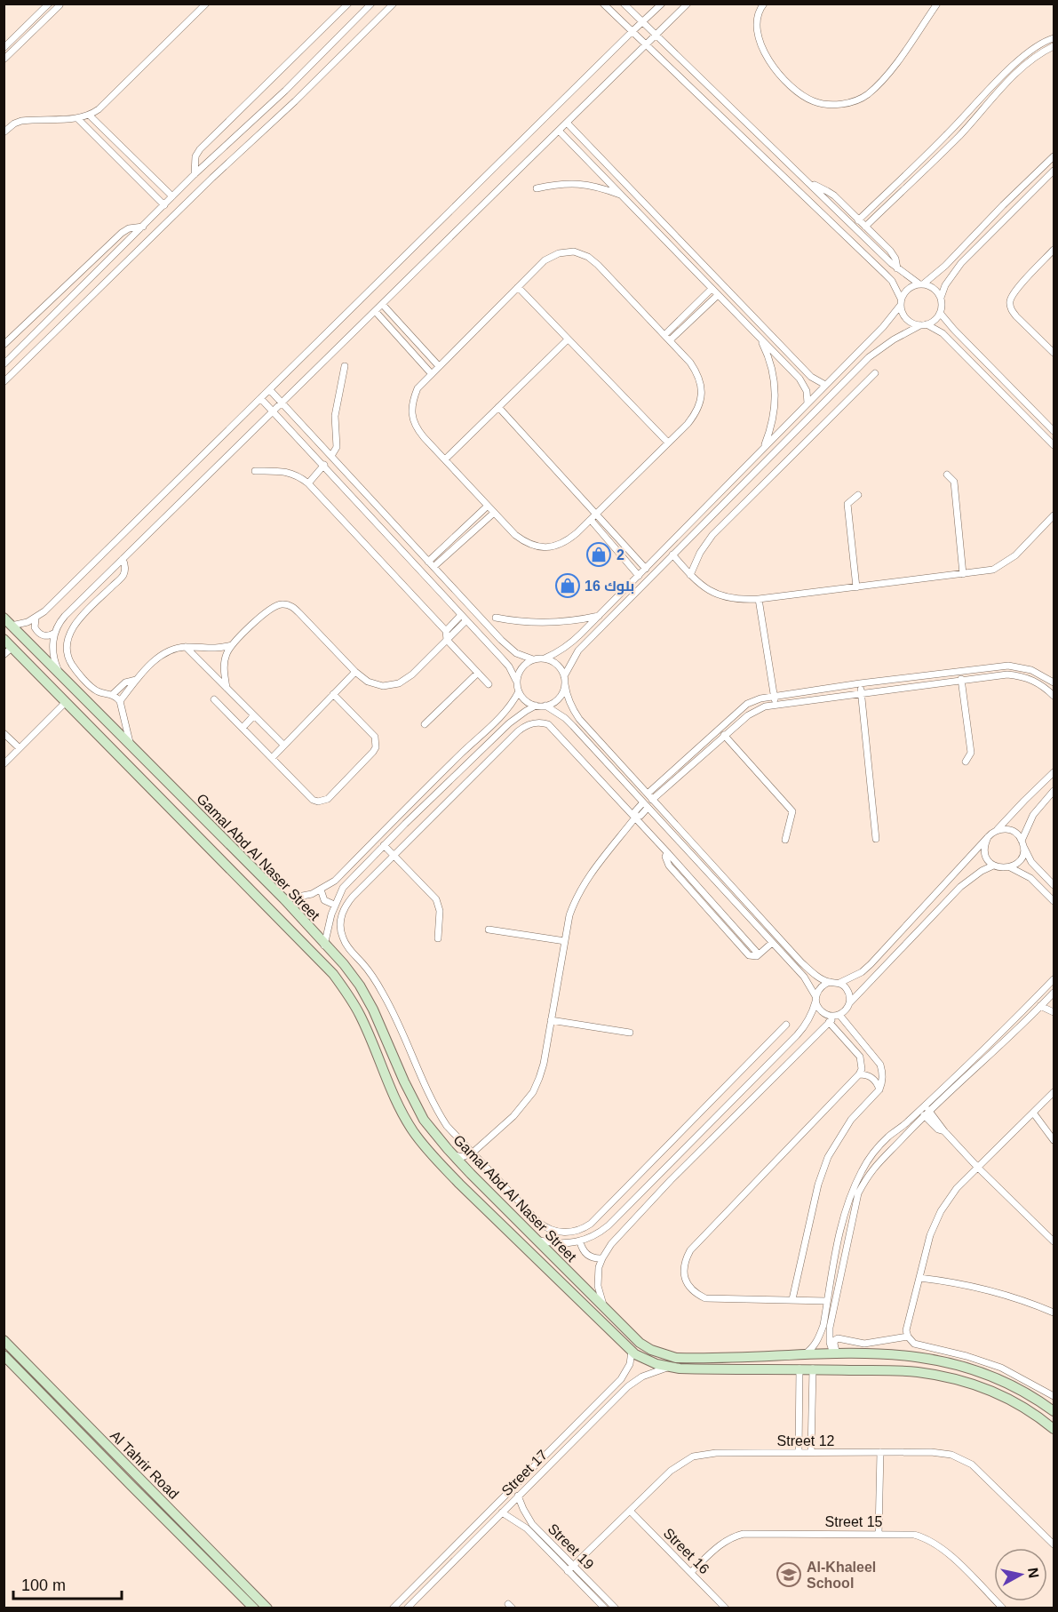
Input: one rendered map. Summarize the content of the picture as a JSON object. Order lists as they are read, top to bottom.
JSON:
{
  "streets": {
    "main road": ["Gamal Abd Al Naser Street", "Al Tahrir Road"],
    "street": [
      "Street 12",
      "Street 17",
      "Street 15",
      "Street 19",
      "Street 16"
    ]
  },
  "crossings": [
    ["Gamal Abd Al Naser Street", "Street 17"],
    ["Street 12", "Street 19"],
    ["Street 12", "Street 16"],
    ["Street 17", "Street 19"],
    ["Street 15", "Street 16"]
  ],
  "places": {
    "shop": ["2", "بلوك 16"],
    "school or university": ["Al-Khaleel School"]
  },
  "scale_bar": "100 m",
  "north": "right"
}
